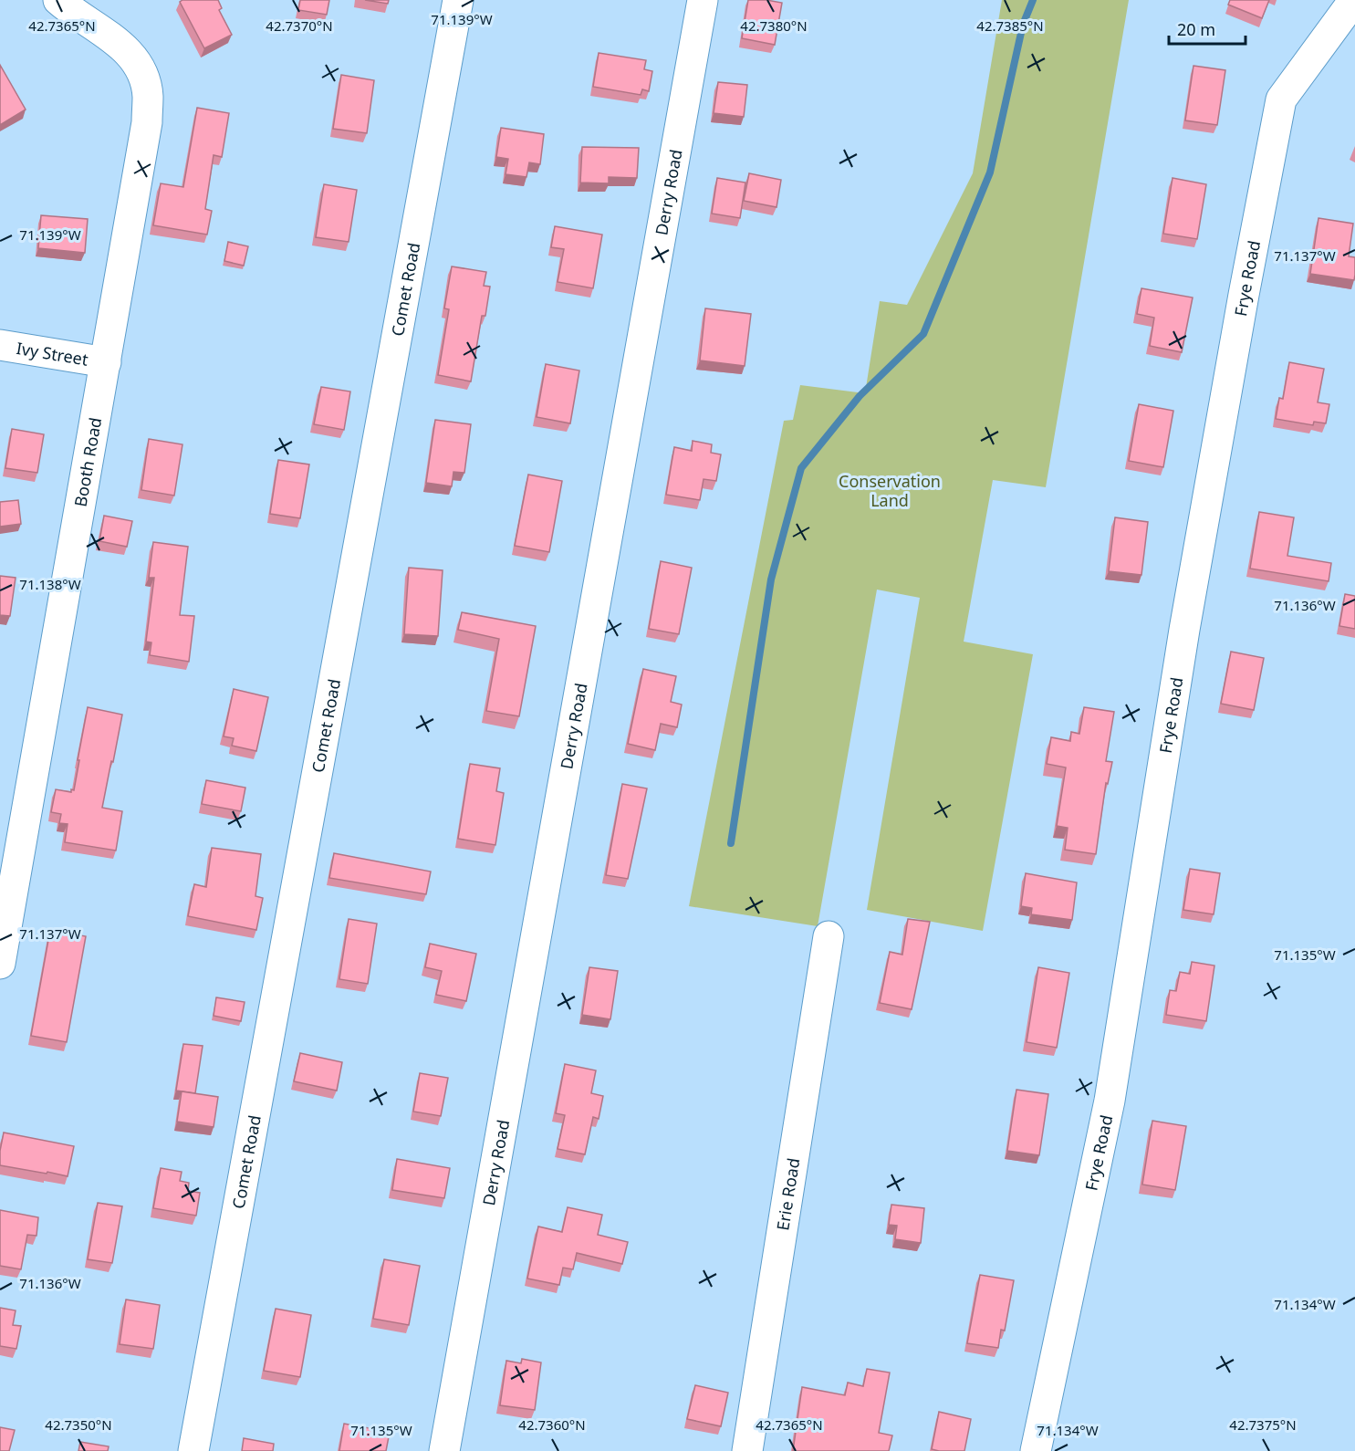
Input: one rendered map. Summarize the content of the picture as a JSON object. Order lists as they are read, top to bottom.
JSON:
{
  "streets": {
    "street": [
      "Derry Road",
      "Frye Road",
      "Comet Road",
      "Ivy Street",
      "Booth Road",
      "Erie Road"
    ]
  },
  "crossings": [
    ["Ivy Street", "Booth Road"]
  ],
  "parks": ["Conservation Land"],
  "scale_bar": "20 m",
  "coordinates": [
    "71.139°W",
    "42.7365°N",
    "42.7370°N",
    "42.7380°N",
    "42.7385°N",
    "71.137°W",
    "71.138°W",
    "71.136°W",
    "71.135°W",
    "71.134°W",
    "42.7350°N",
    "42.7360°N",
    "42.7375°N"
  ]
}
